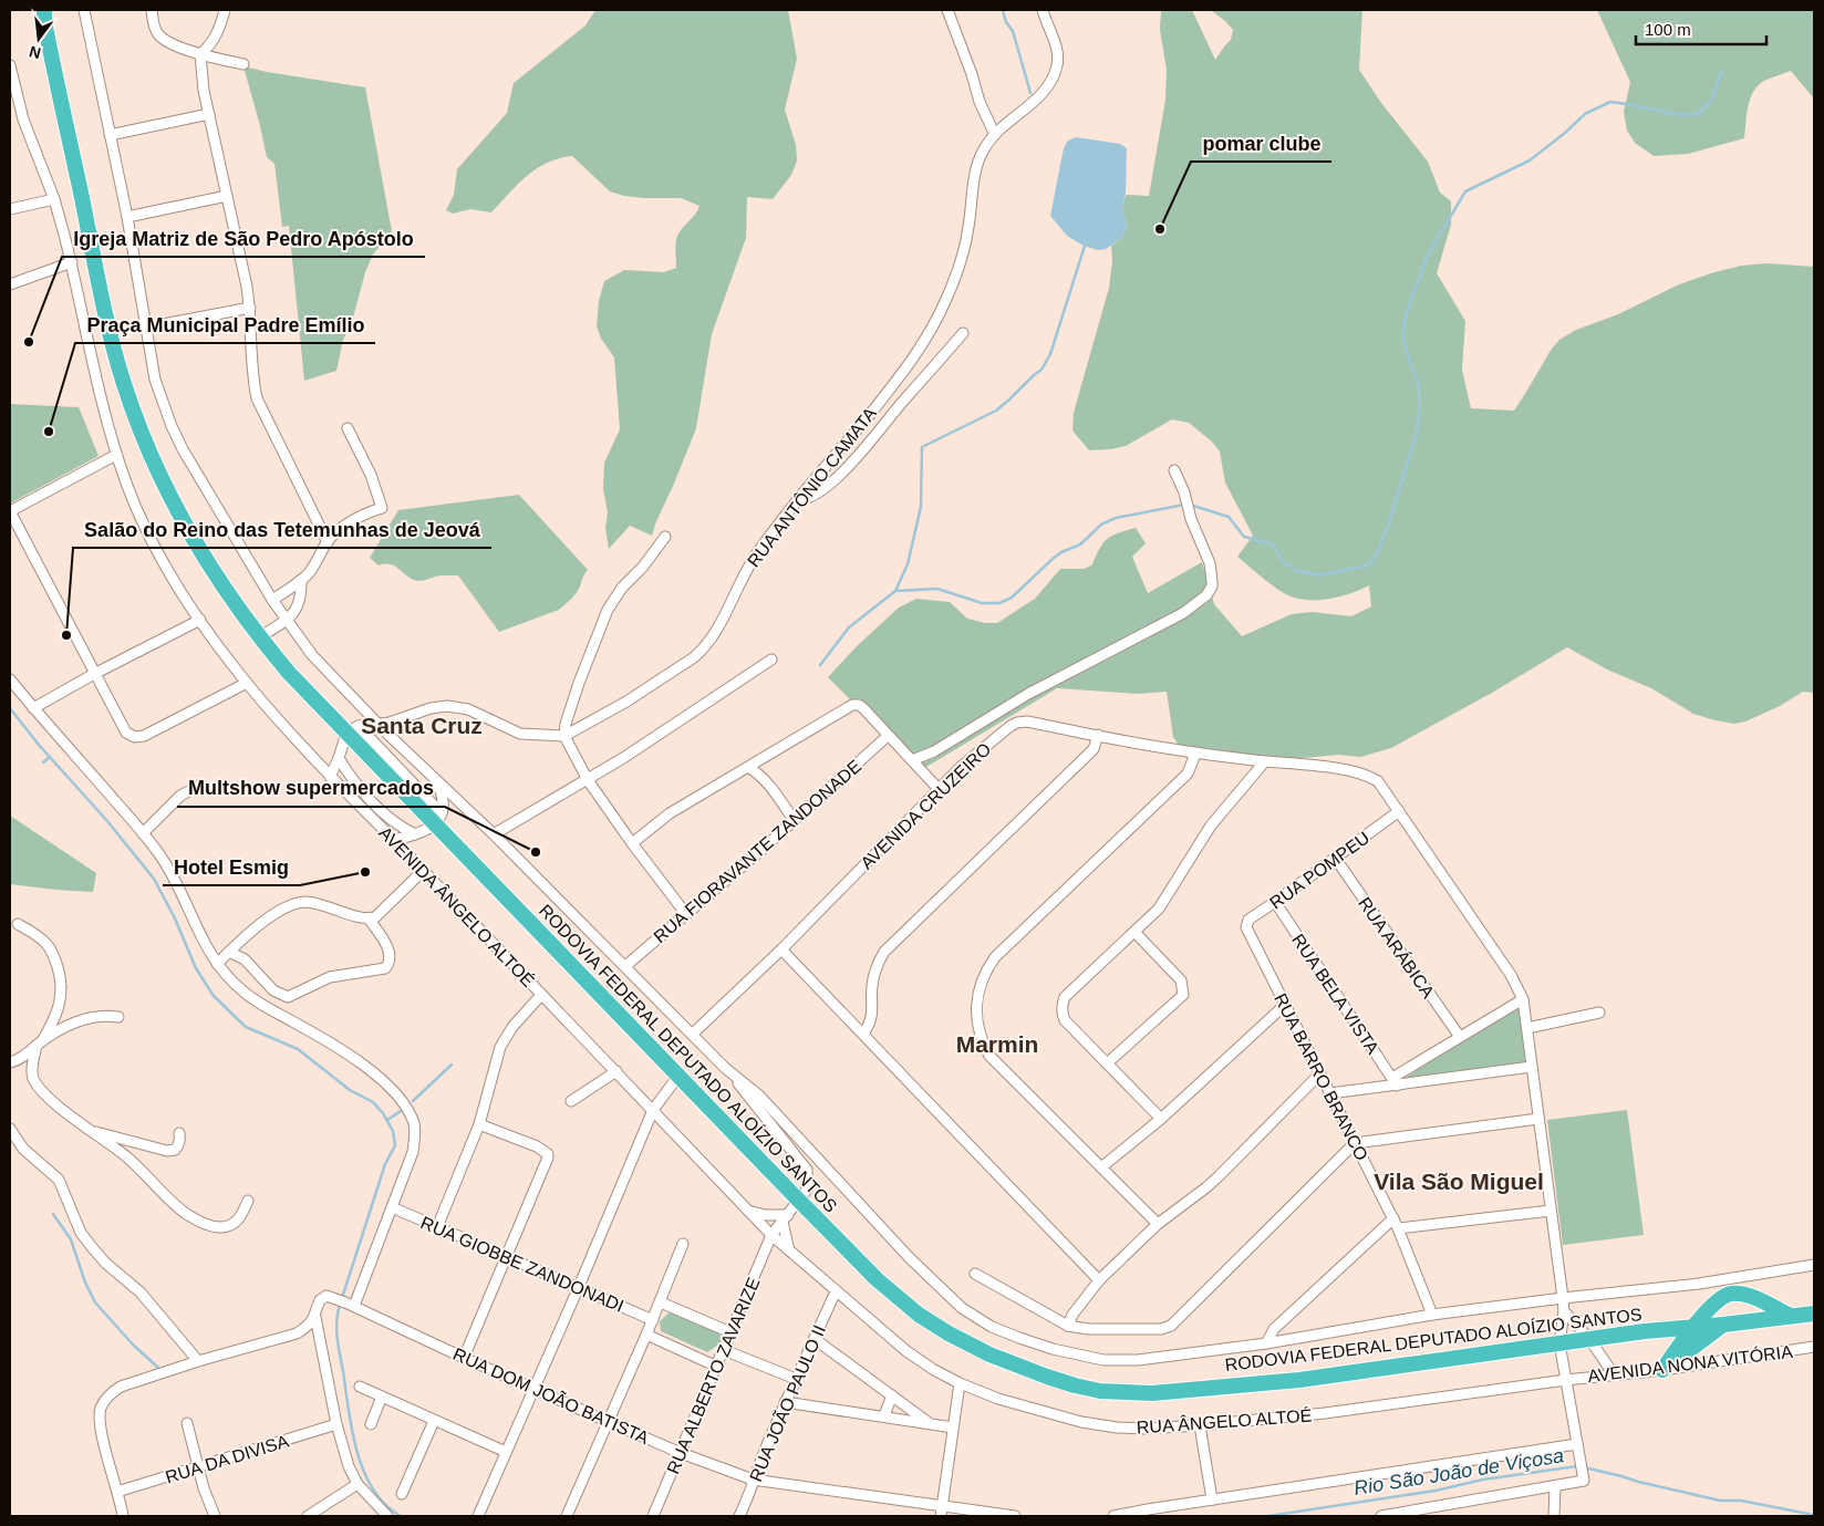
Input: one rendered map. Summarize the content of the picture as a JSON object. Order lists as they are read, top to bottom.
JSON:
{
  "streets": {
    "highway": ["RODOVIA FEDERAL DEPUTADO ALOÍZIO SANTOS"],
    "street": [
      "RUA ANTÔNIO CAMATA",
      "AVENIDA CRUZEIRO",
      "RUA FIORAVANTE ZANDONADE",
      "RUA POMPEU",
      "AVENIDA ÂNGELO ALTOÉ",
      "RUA ARÁBICA",
      "RUA BELA VISTA",
      "RUA BARRO BRANCO",
      "RUA GIOBBE ZANDONADI",
      "AVENIDA NONA VITÓRIA",
      "RUA ALBERTO ZAVARIZE",
      "RUA DOM JOÃO BATISTA",
      "RUA JOÃO PAULO II",
      "RUA ÂNGELO ALTOÉ",
      "RUA DA DIVISA"
    ]
  },
  "crossings": [
    ["RUA ANTÔNIO CAMATA", "RODOVIA FEDERAL DEPUTADO ALOÍZIO SANTOS"],
    ["AVENIDA CRUZEIRO", "RUA POMPEU"],
    ["RUA POMPEU", "RUA ARÁBICA"],
    ["RUA POMPEU", "RUA BELA VISTA"],
    ["RUA POMPEU", "RUA BARRO BRANCO"],
    ["AVENIDA ÂNGELO ALTOÉ", "RUA ALBERTO ZAVARIZE"],
    ["AVENIDA ÂNGELO ALTOÉ", "RUA ÂNGELO ALTOÉ"],
    ["AVENIDA NONA VITÓRIA", "RUA ÂNGELO ALTOÉ"],
    ["RUA ALBERTO ZAVARIZE", "RUA DOM JOÃO BATISTA"],
    ["RUA ALBERTO ZAVARIZE", "RUA ÂNGELO ALTOÉ"],
    ["RUA DOM JOÃO BATISTA", "RUA JOÃO PAULO II"],
    ["RUA JOÃO PAULO II", "RUA ÂNGELO ALTOÉ"]
  ],
  "districts": ["Santa Cruz", "Marmin", "Vila São Miguel"],
  "water": ["Rio São João de Viçosa"],
  "places": [
    "pomar clube",
    "Igreja Matriz de São Pedro Apóstolo",
    "Praça Municipal Padre Emílio",
    "Salão do Reino das Tetemunhas de Jeová",
    "Multshow supermercados",
    "Hotel Esmig"
  ],
  "scale_bar": "100 m",
  "north": "bottom"
}
